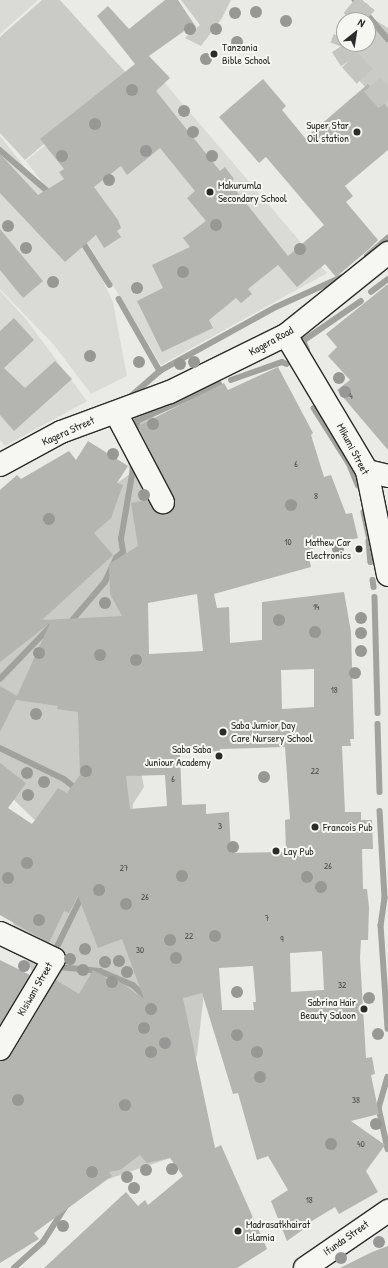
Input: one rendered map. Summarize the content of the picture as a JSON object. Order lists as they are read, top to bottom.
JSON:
{
  "streets": {
    "street": [
      "Kagera Road",
      "Kagera Street",
      "Mikumi Street",
      "Kisiwani Street",
      "Ifunda Street"
    ]
  },
  "crossings": [
    ["Kagera Road", "Kagera Street"],
    ["Kagera Road", "Mikumi Street"]
  ],
  "places": [
    "Tanzania Bible School",
    "Super Star Oil station",
    "Makurumla Secondary School",
    "Mathew Car Electronics",
    "Saba Jumior Day Care Nursery School",
    "Saba Saba Juniour Academy",
    "Francois Pub",
    "Lay Pub",
    "Sabrina Hair Beauty Saloon",
    "Madrasatkhairat Islamia"
  ],
  "house_numbers": [
    "4",
    "6",
    "8",
    "10",
    "14",
    "18",
    "22",
    "6",
    "3",
    "26",
    "27",
    "26",
    "7",
    "22",
    "9",
    "30",
    "32",
    "38",
    "40",
    "18"
  ],
  "north": "top right"
}
